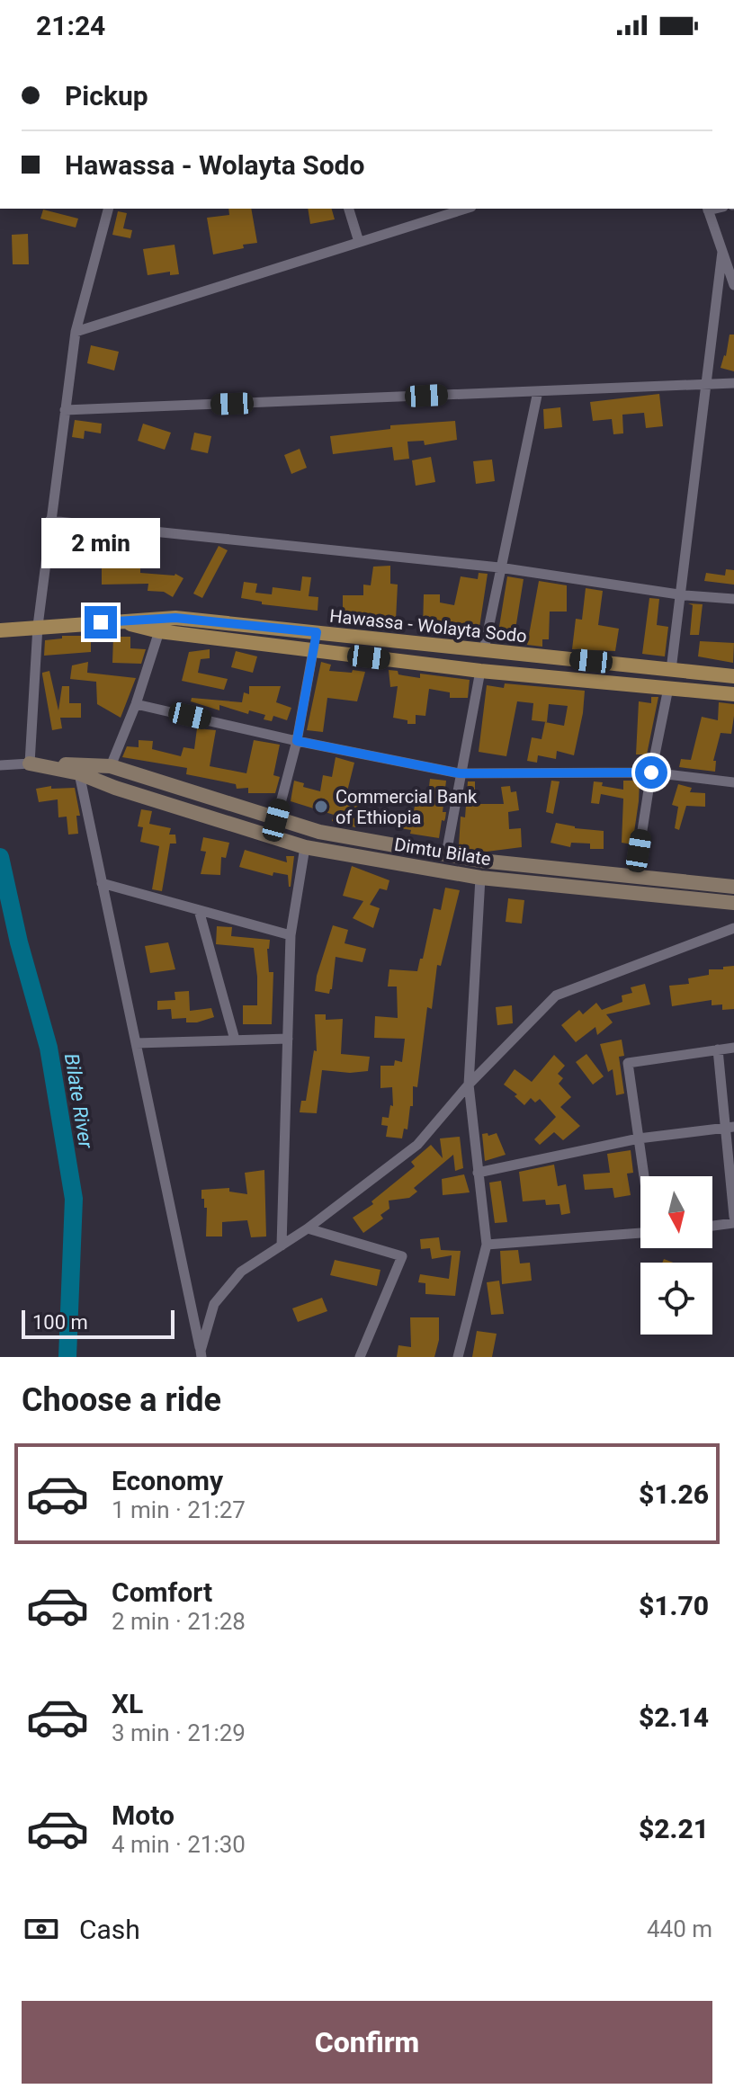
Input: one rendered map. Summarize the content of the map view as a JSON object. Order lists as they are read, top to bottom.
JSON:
{
  "streets": {
    "main road": ["Hawassa - Wolayta Sodo", "Dimtu Bilate"]
  },
  "water": ["Bilate River"],
  "places": ["Commercial Bank of Ethiopia"],
  "scale_bar": "100 m",
  "north": "bottom",
  "page": {
    "status": "21:24",
    "banner": ["Pickup", "Hawassa - Wolayta Sodo"],
    "bubble": "2 min",
    "scale": "100 m",
    "heading": "Choose a ride",
    "list": [
      {
        "name": "Economy",
        "note": "1 min · 21:27",
        "value": "$1.26"
      },
      {
        "name": "Comfort",
        "note": "2 min · 21:28",
        "value": "$1.70"
      },
      {
        "name": "XL",
        "note": "3 min · 21:29",
        "value": "$2.14"
      },
      {
        "name": "Moto",
        "note": "4 min · 21:30",
        "value": "$2.21"
      }
    ],
    "pay": ["Cash", "440 m"],
    "buttons": "Confirm"
  }
}
